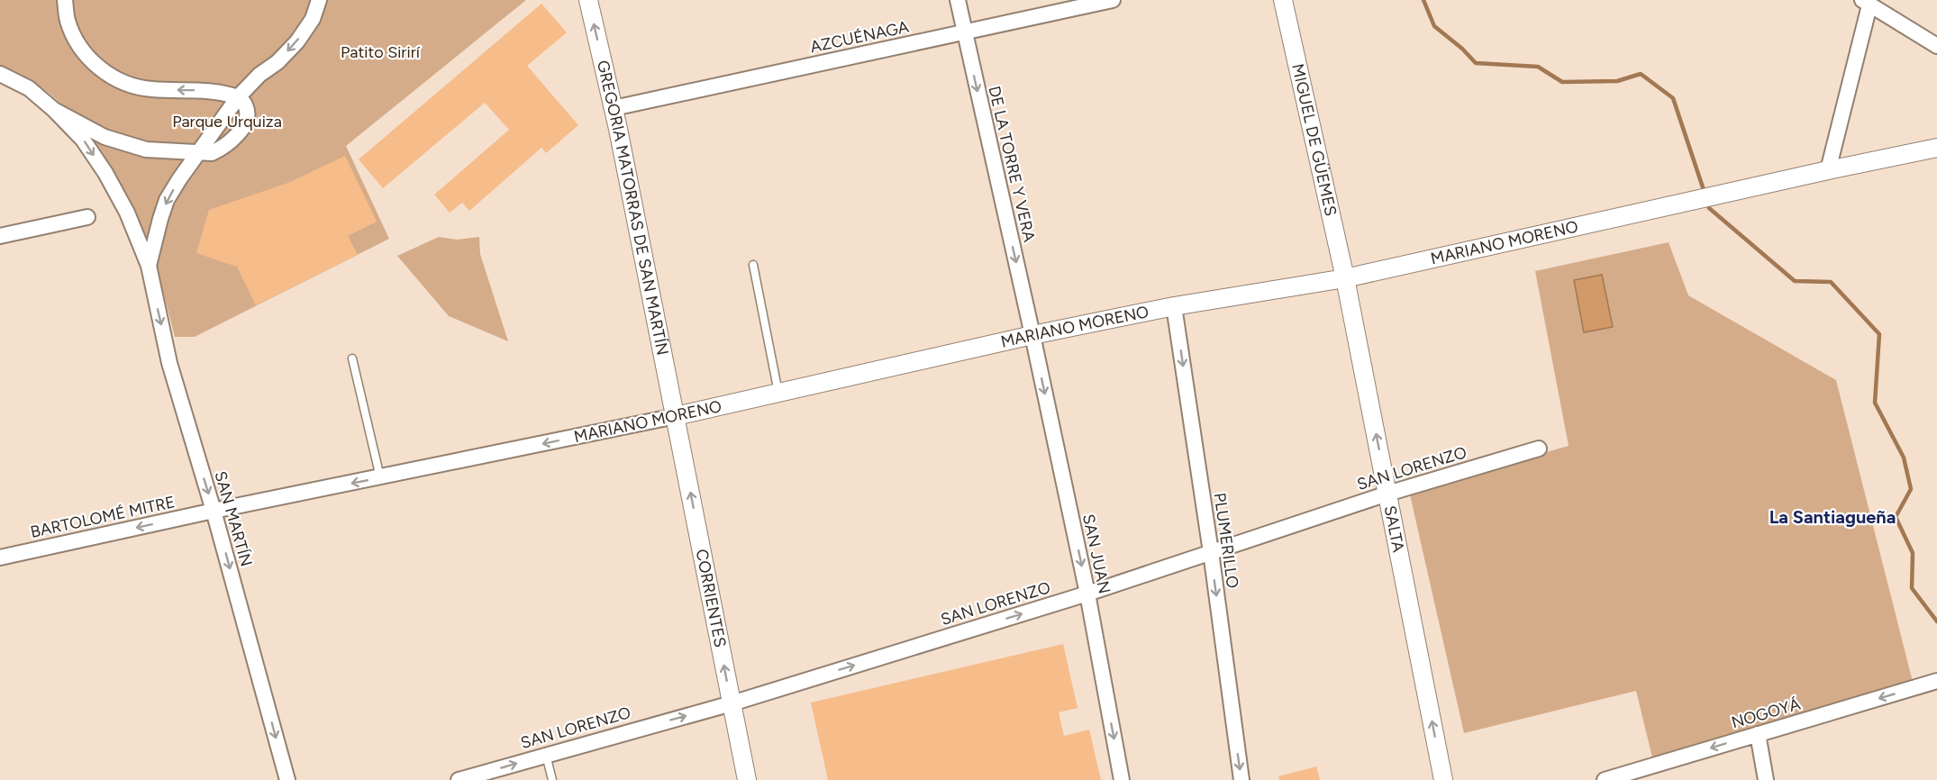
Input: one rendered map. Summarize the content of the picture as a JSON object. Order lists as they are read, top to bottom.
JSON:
{
  "streets": {
    "street": [
      "AZCUÉNAGA",
      "MIGUEL DE GÜEMES",
      "DE LA TORRE Y VERA",
      "GREGORIA MATORRAS DE SAN MARTÍN",
      "MARIANO MORENO",
      "SAN LORENZO",
      "BARTOLOMÉ MITRE",
      "SAN MARTÍN",
      "SALTA",
      "PLUMERILLO",
      "SAN JUAN",
      "CORRIENTES",
      "NOGOYÁ"
    ]
  },
  "crossings": [
    ["AZCUÉNAGA", "DE LA TORRE Y VERA"],
    ["AZCUÉNAGA", "GREGORIA MATORRAS DE SAN MARTÍN"],
    ["MIGUEL DE GÜEMES", "MARIANO MORENO"],
    ["MIGUEL DE GÜEMES", "SALTA"],
    ["DE LA TORRE Y VERA", "MARIANO MORENO"],
    ["DE LA TORRE Y VERA", "SAN JUAN"],
    ["GREGORIA MATORRAS DE SAN MARTÍN", "MARIANO MORENO"],
    ["GREGORIA MATORRAS DE SAN MARTÍN", "CORRIENTES"],
    ["MARIANO MORENO", "BARTOLOMÉ MITRE"],
    ["MARIANO MORENO", "SAN MARTÍN"],
    ["MARIANO MORENO", "SALTA"],
    ["MARIANO MORENO", "PLUMERILLO"],
    ["MARIANO MORENO", "SAN JUAN"],
    ["MARIANO MORENO", "CORRIENTES"],
    ["SAN LORENZO", "SALTA"],
    ["SAN LORENZO", "PLUMERILLO"],
    ["SAN LORENZO", "SAN JUAN"],
    ["SAN LORENZO", "CORRIENTES"],
    ["BARTOLOMÉ MITRE", "SAN MARTÍN"]
  ],
  "one_way": [
    "DE LA TORRE Y VERA",
    "SAN LORENZO",
    "BARTOLOMÉ MITRE",
    "SAN MARTÍN",
    "SALTA",
    "PLUMERILLO",
    "SAN JUAN",
    "CORRIENTES",
    "NOGOYÁ"
  ],
  "districts": ["La Santiagueña"],
  "parks": ["Patito Sirirí", "Parque Urquiza"]
}
